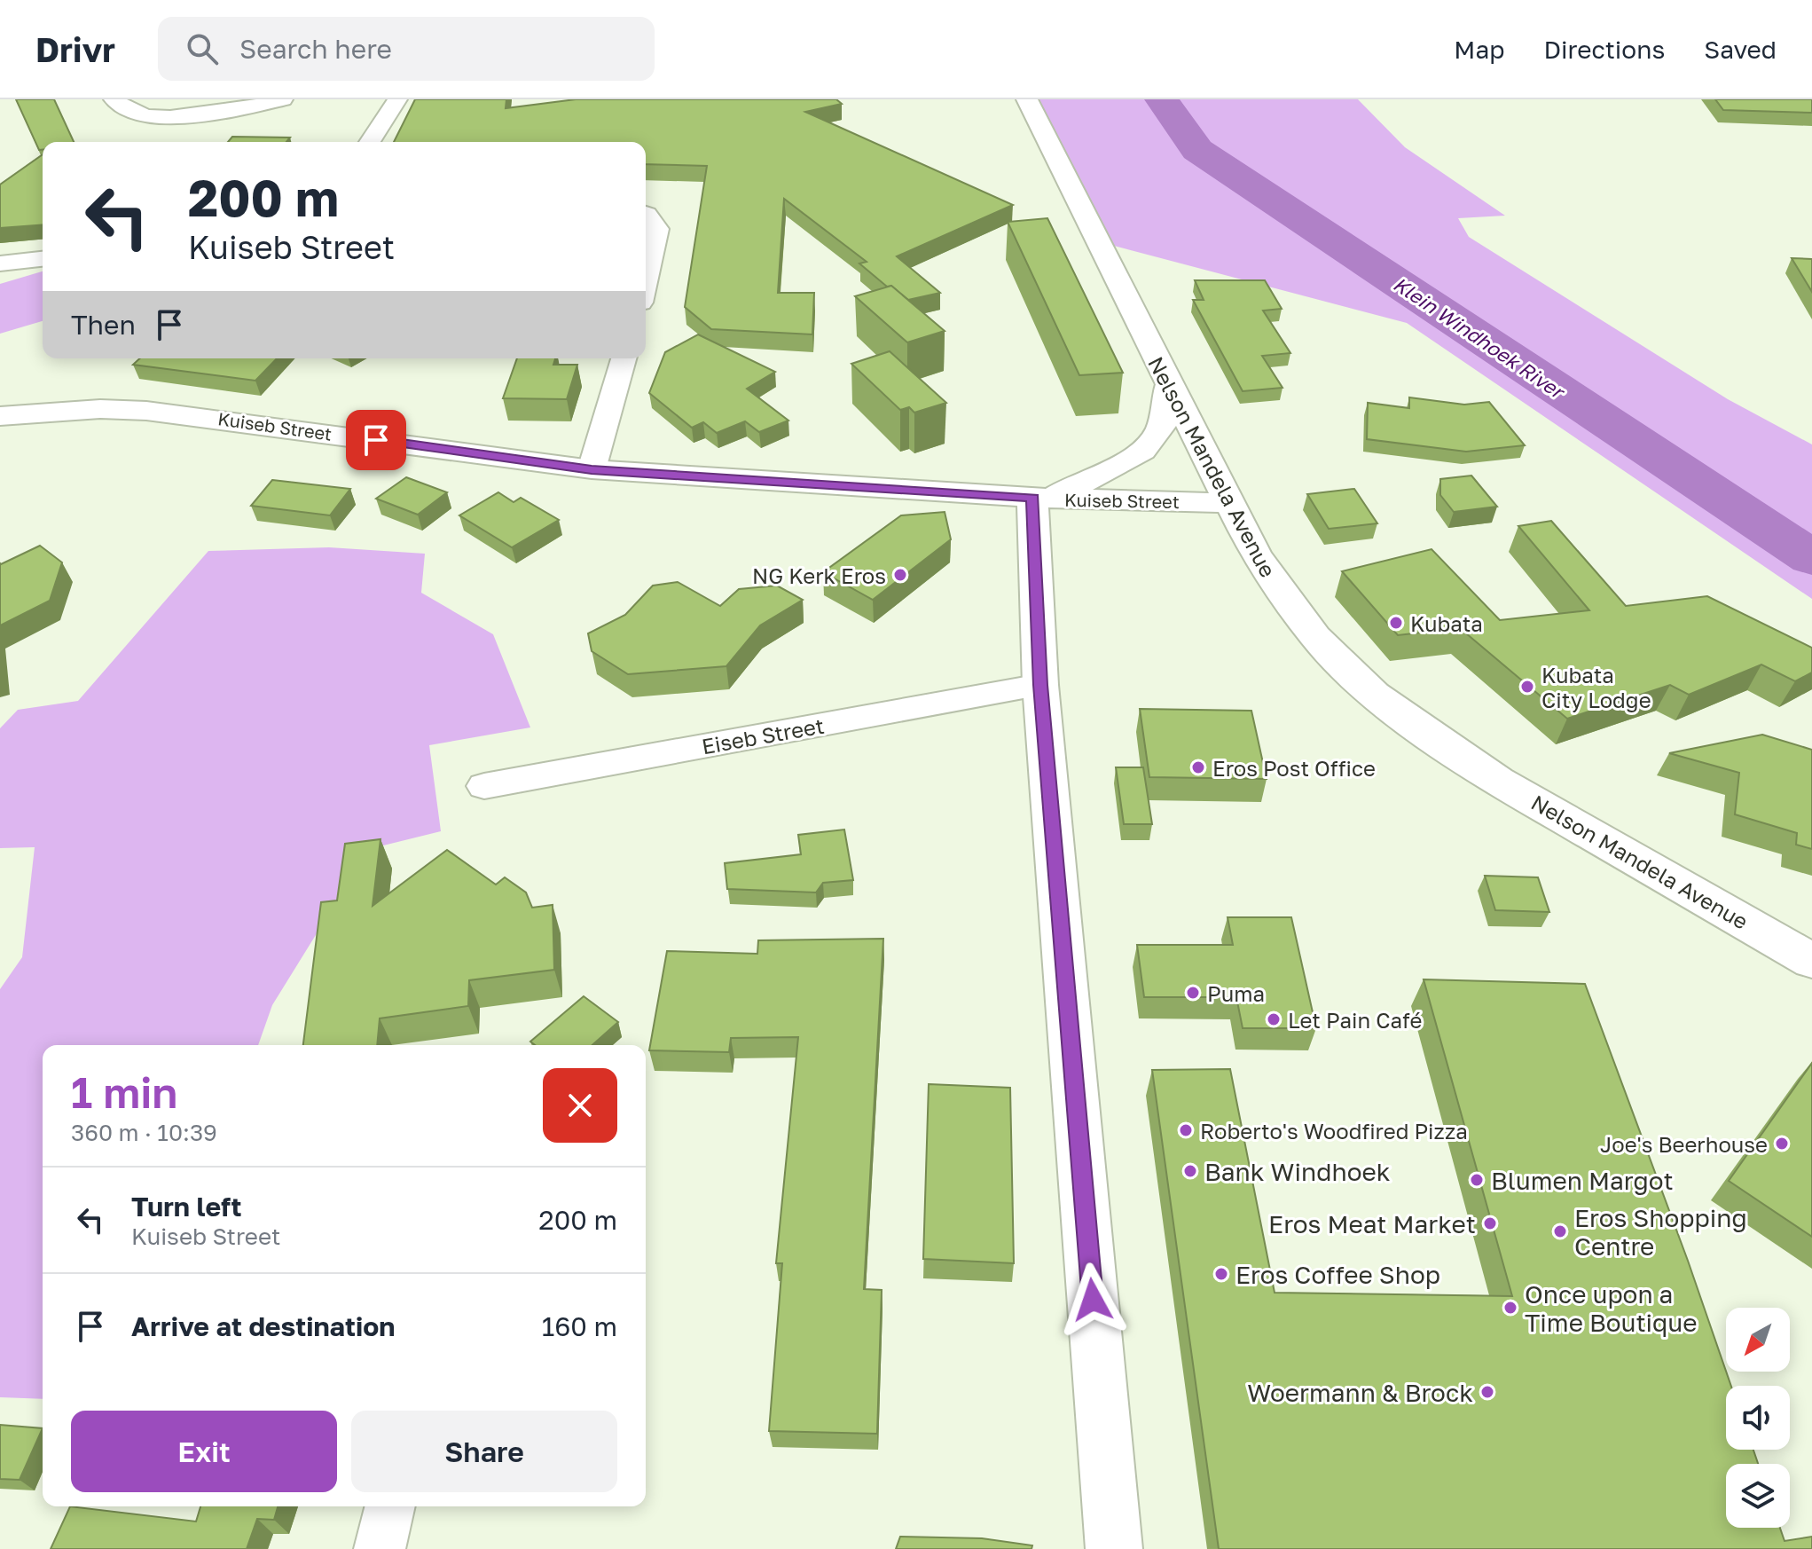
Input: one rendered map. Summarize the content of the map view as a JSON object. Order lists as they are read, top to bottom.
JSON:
{
  "streets": {
    "street": ["Kuiseb Street", "Nelson Mandela Avenue", "Eiseb Street"]
  },
  "crossings": [
    ["Kuiseb Street", "Nelson Mandela Avenue"]
  ],
  "water": ["Klein Windhoek River"],
  "places": [
    "NG Kerk Eros",
    "Kubata",
    "Kubata City Lodge",
    "Eros Post Office",
    "Puma",
    "Let Pain Café",
    "Roberto's Woodfired Pizza",
    "Joe's Beerhouse",
    "Bank Windhoek",
    "Blumen Margot",
    "Eros Meat Market",
    "Eros Shopping Centre",
    "Eros Coffee Shop",
    "Once upon a Time Boutique",
    "Woermann & Brock"
  ],
  "north": "bottom left",
  "page": {
    "header": "Drivr",
    "search": "Search here",
    "nav": ["Map", "Directions", "Saved"],
    "turn": ["200 m", "Kuiseb Street"],
    "then": "Then",
    "heading": ["1 min", "360 m · 10:39"],
    "list": [
      {
        "name": "Turn left",
        "note": "Kuiseb Street",
        "value": "200 m"
      },
      {
        "name": "Arrive at destination",
        "value": "160 m"
      }
    ],
    "buttons": ["Exit", "Share"]
  }
}
